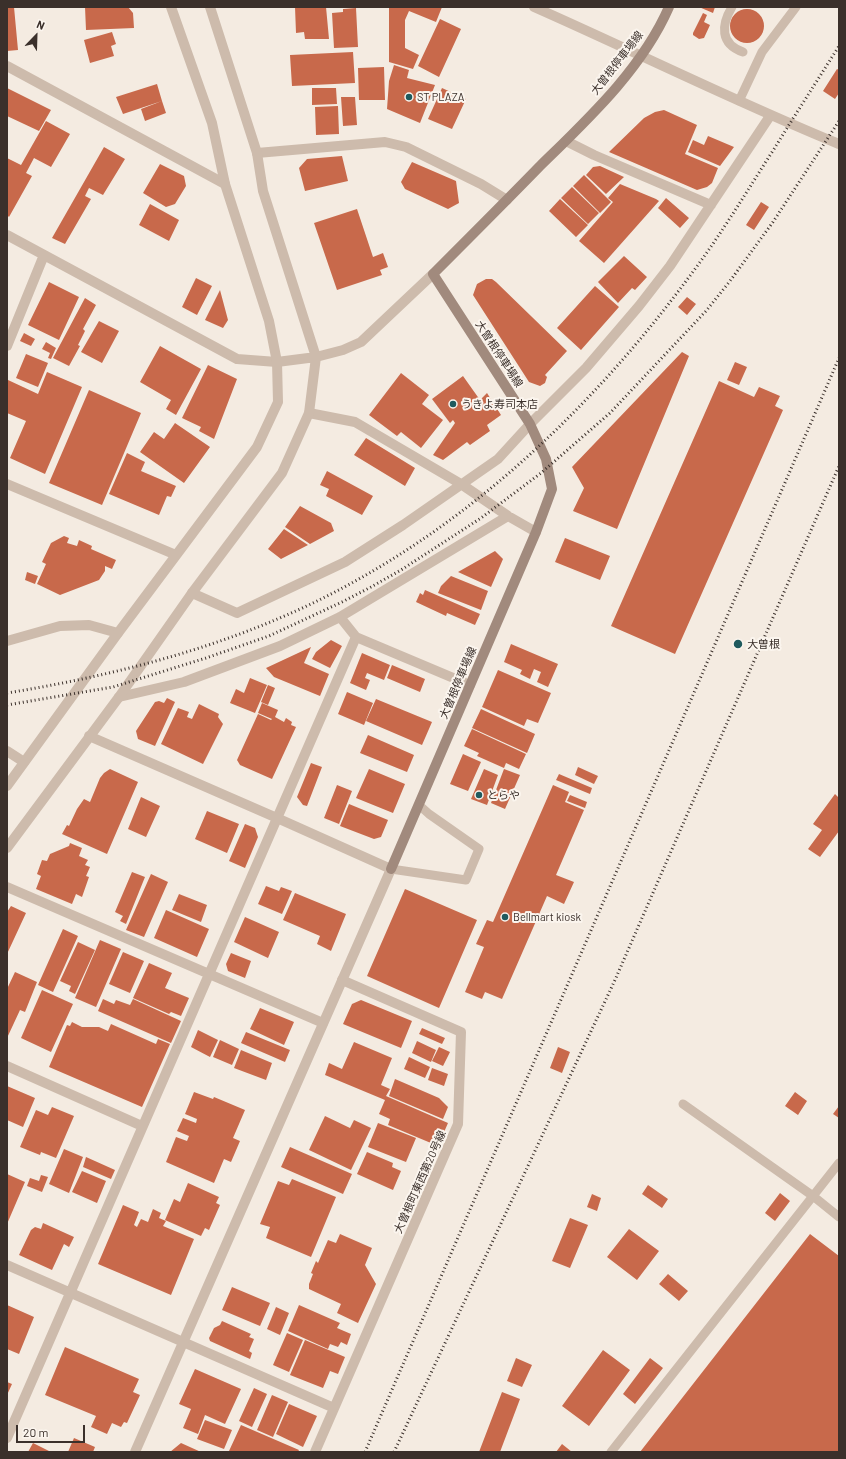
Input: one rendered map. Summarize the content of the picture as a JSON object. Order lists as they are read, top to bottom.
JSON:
{
  "streets": {
    "main road": ["大曽根停車場線"],
    "street": ["大曽根町東西第20号線"]
  },
  "places": [
    "ST PLAZA",
    "うきよ寿司本店",
    "大曽根",
    "とらや",
    "Bellmart kiosk"
  ],
  "scale_bar": "20 m",
  "north": "top right"
}
